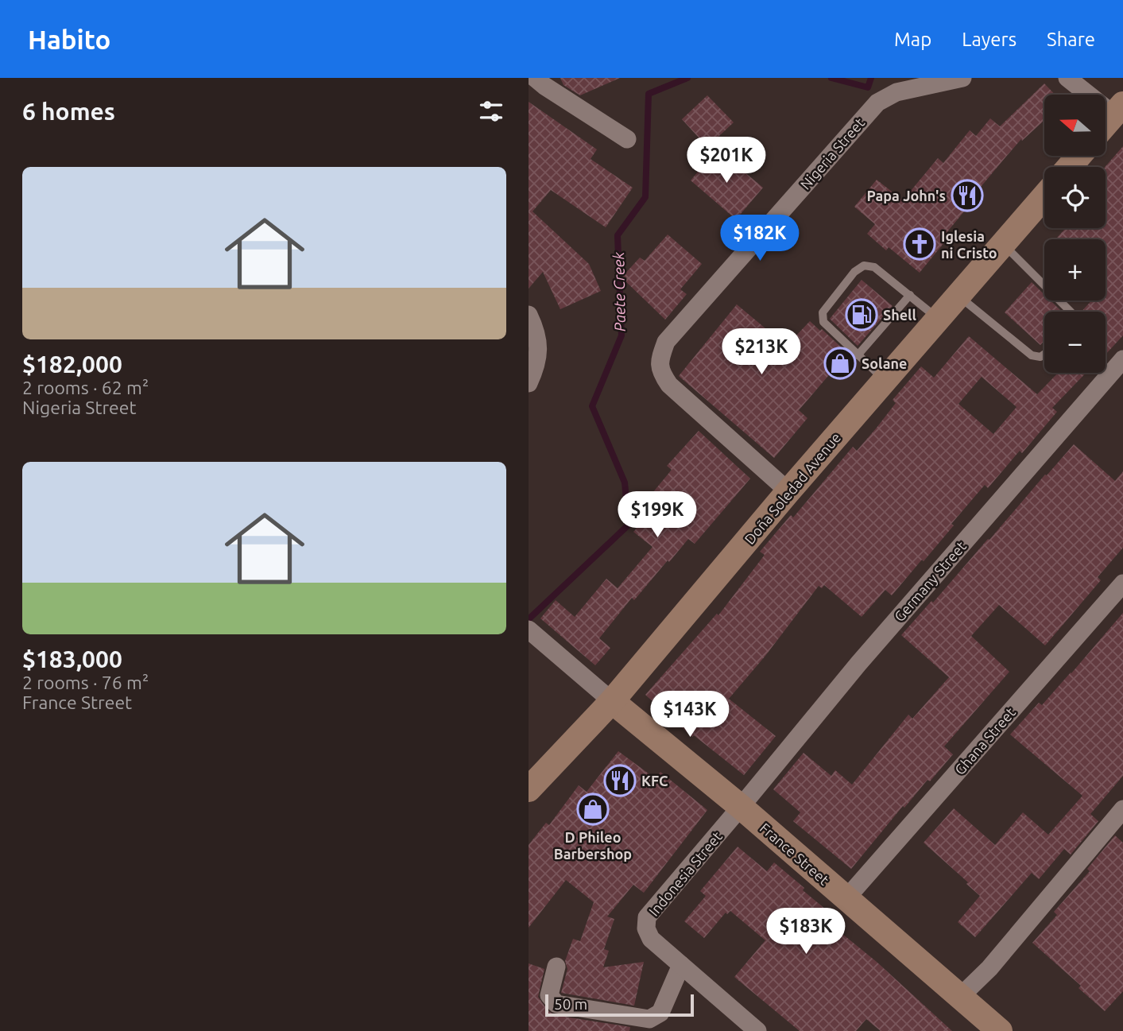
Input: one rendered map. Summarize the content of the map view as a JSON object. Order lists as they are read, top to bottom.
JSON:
{
  "streets": {
    "main road": ["Doña Soledad Avenue", "France Street"],
    "street": [
      "Nigeria Street",
      "Germany Street",
      "Ghana Street",
      "Indonesia Street"
    ]
  },
  "crossings": [
    ["Nigeria Street", "Doña Soledad Avenue"],
    ["Doña Soledad Avenue", "France Street"],
    ["Germany Street", "France Street"],
    ["Germany Street", "Indonesia Street"],
    ["Ghana Street", "France Street"],
    ["France Street", "Indonesia Street"]
  ],
  "water": ["Paete Creek"],
  "places": {
    "restaurant": ["Papa John's", "KFC"],
    "church": ["Iglesia ni Cristo"],
    "fuel station": ["Shell"],
    "shop": ["Solane", "D Phileo Barbershop"]
  },
  "scale_bar": "50 m",
  "north": "left",
  "page": {
    "header": "Habito",
    "nav": ["Map", "Layers", "Share"],
    "heading": "6 homes",
    "map_buttons": ["+", "−"],
    "price": [
      "$201K",
      "$182K",
      "$213K",
      "$199K",
      "$143K",
      "$183K"
    ],
    "list": [
      {
        "name": "$182,000",
        "note": "2 rooms · 62 m² · Nigeria Street"
      },
      {
        "name": "$183,000",
        "note": "2 rooms · 76 m² · France Street"
      }
    ],
    "scale": "50 m"
  }
}
